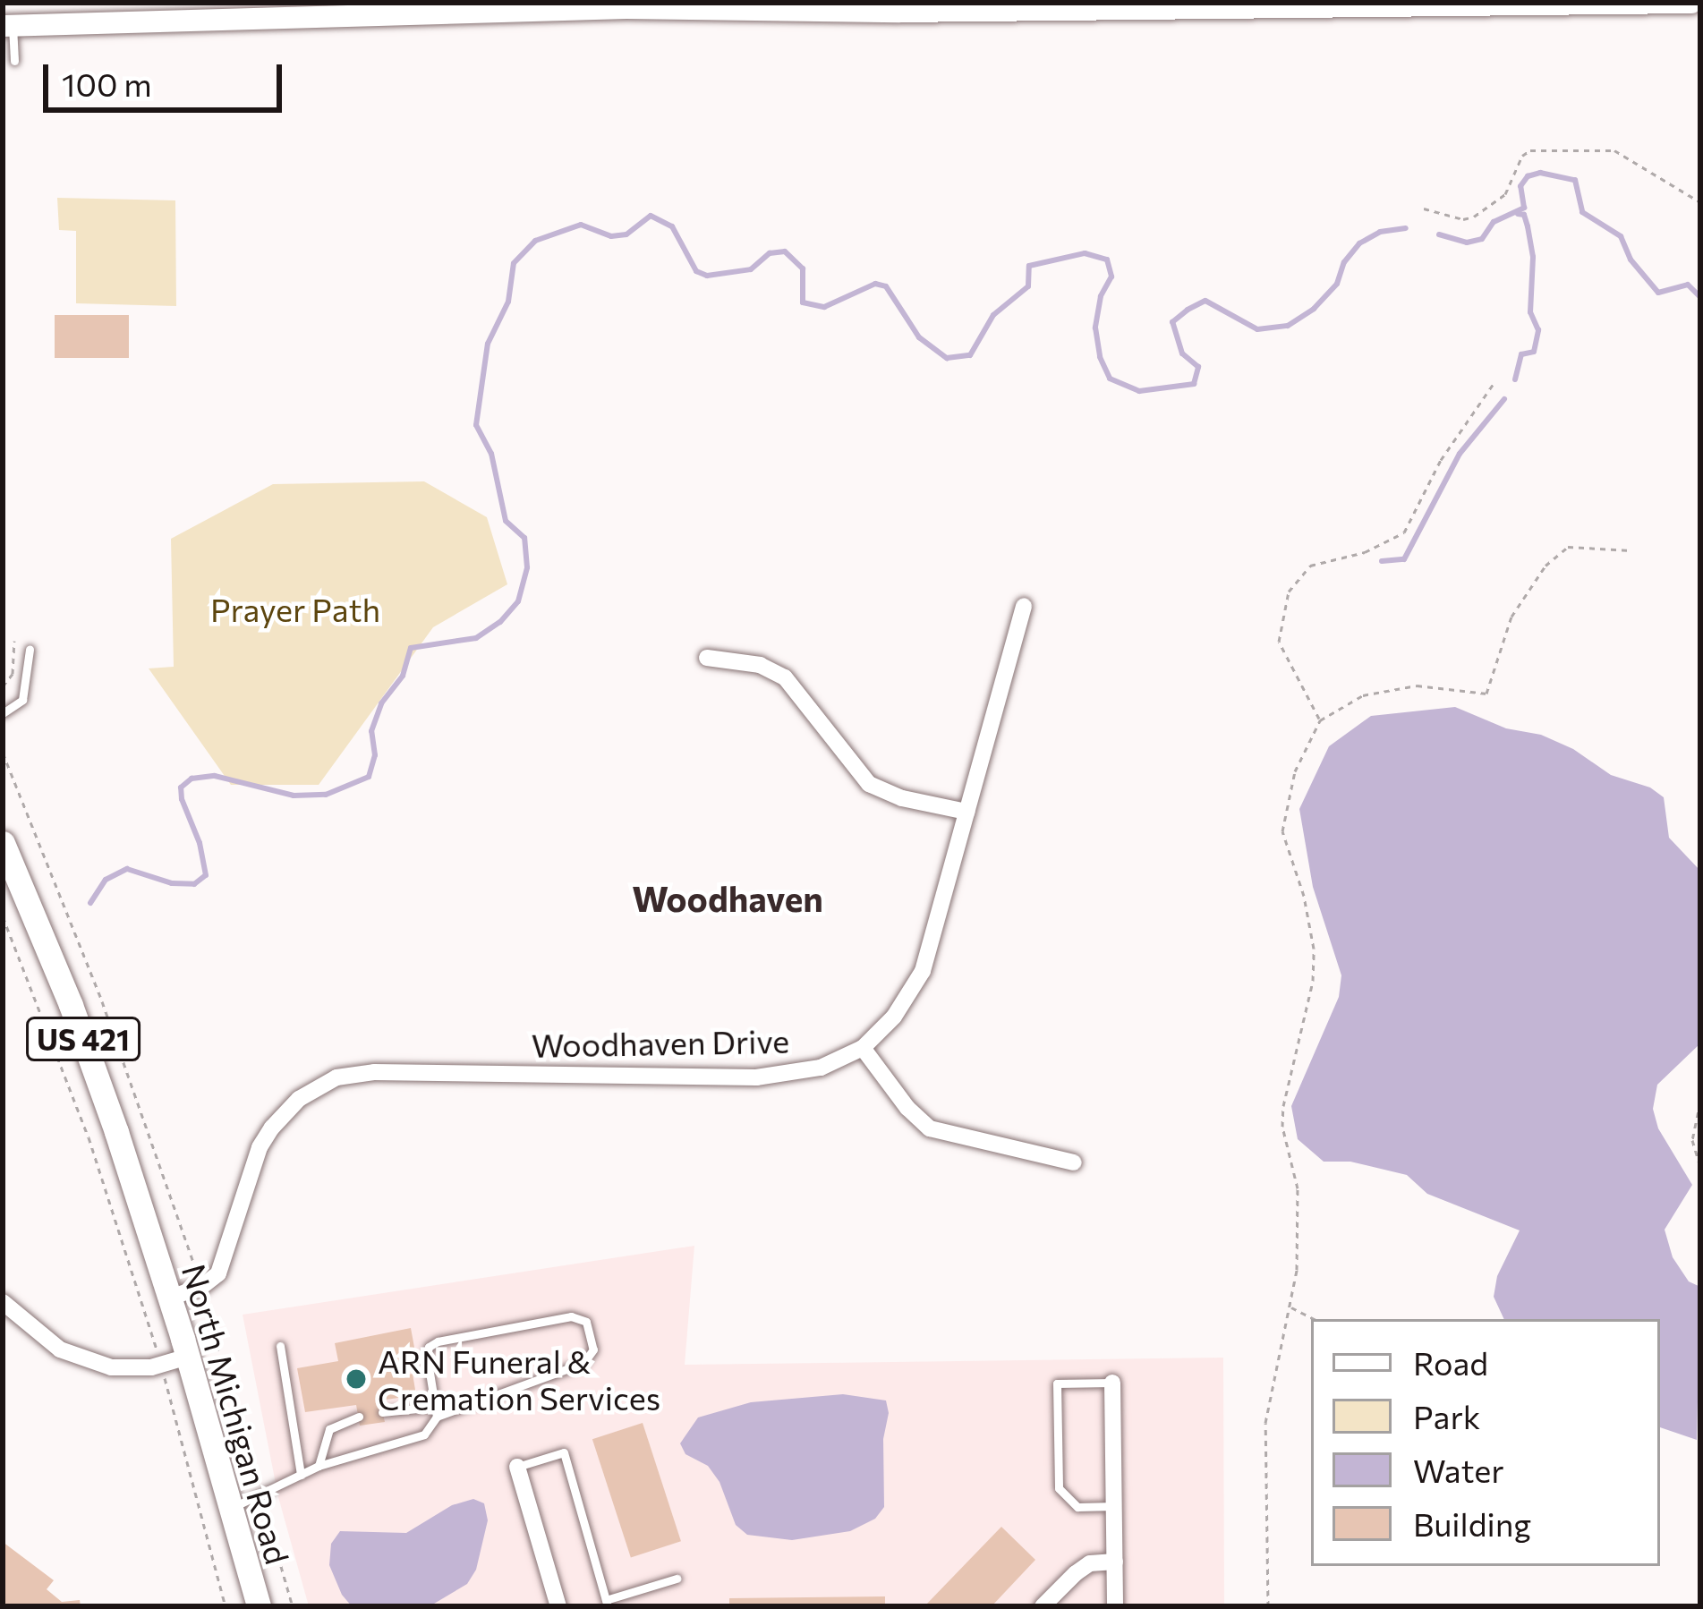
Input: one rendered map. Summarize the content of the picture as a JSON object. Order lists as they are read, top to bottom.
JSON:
{
  "streets": {
    "main road": ["US 421", "North Michigan Road"],
    "street": ["Woodhaven Drive"]
  },
  "districts": ["Woodhaven"],
  "parks": ["Prayer Path"],
  "places": ["ARN Funeral & Cremation Services"],
  "legend": [
    "Road",
    "Park",
    "Water",
    "Building"
  ],
  "scale_bar": "100 m"
}
